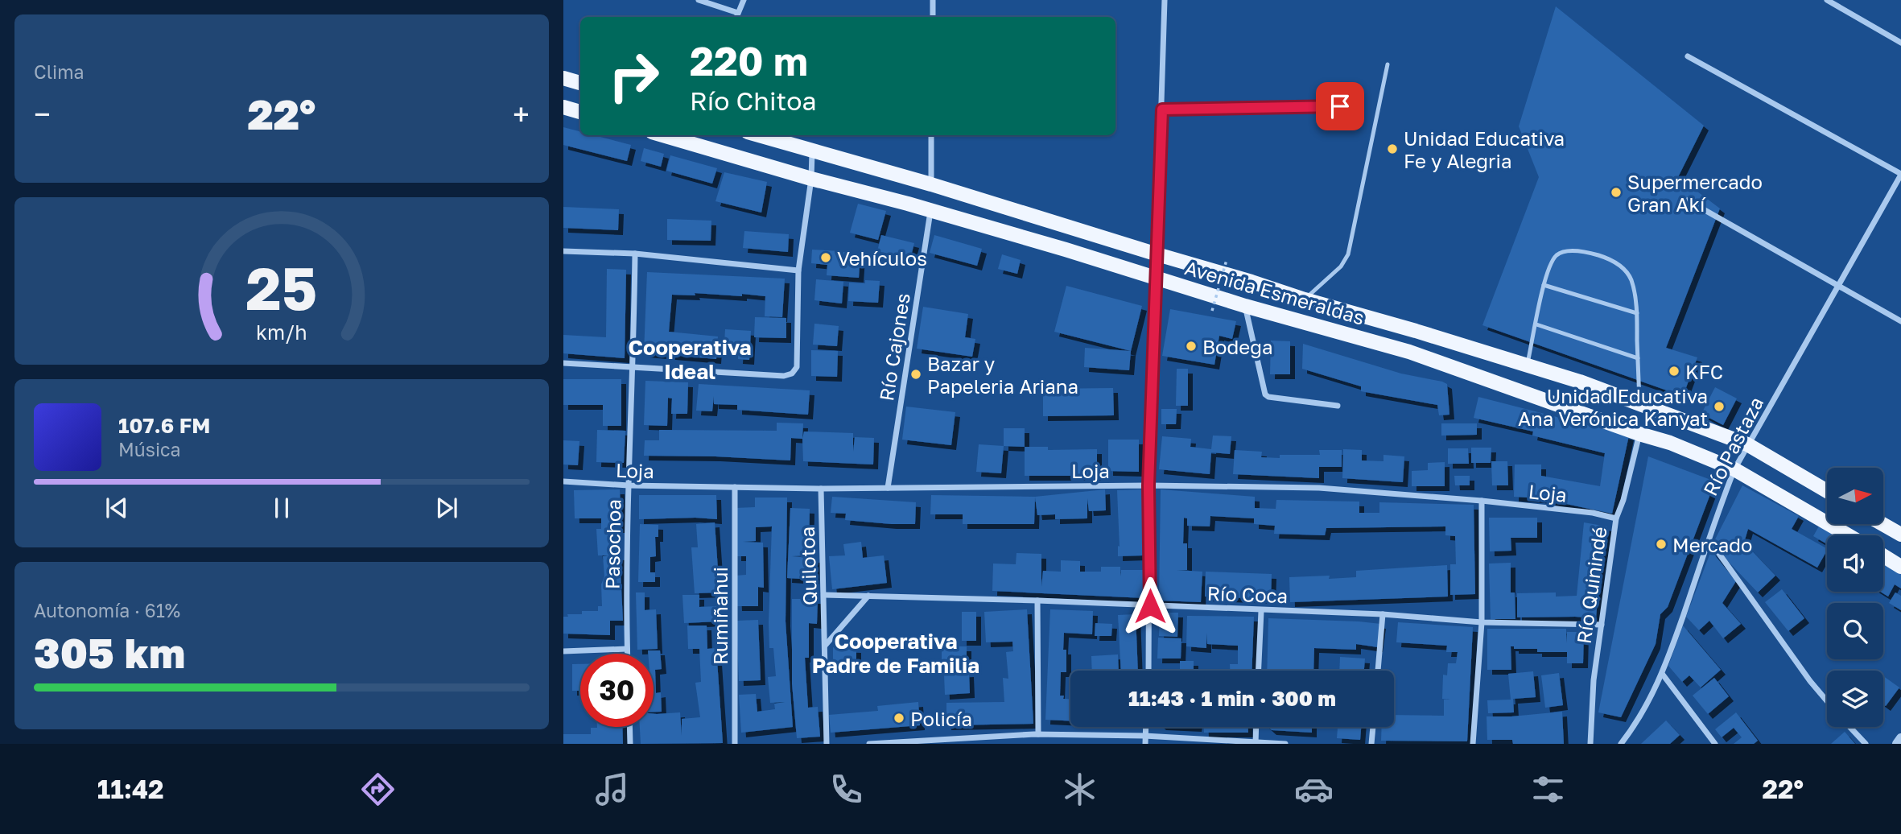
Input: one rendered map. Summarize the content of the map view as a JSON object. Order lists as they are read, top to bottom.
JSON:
{
  "streets": {
    "main road": ["Avenida Esmeraldas"],
    "street": [
      "Río Cajones",
      "Río Pastaza",
      "Loja",
      "Pasochoa",
      "Quilotoa",
      "Río Quinindé",
      "Río Coca",
      "Rumiñahui"
    ]
  },
  "crossings": [
    ["Avenida Esmeraldas", "Río Cajones"],
    ["Avenida Esmeraldas", "Río Pastaza"],
    ["Avenida Esmeraldas", "Río Quinindé"],
    ["Río Cajones", "Loja"],
    ["Loja", "Pasochoa"],
    ["Loja", "Quilotoa"],
    ["Loja", "Río Quinindé"],
    ["Loja", "Rumiñahui"],
    ["Quilotoa", "Río Coca"],
    ["Río Quinindé", "Río Coca"]
  ],
  "districts": ["Cooperativa Ideal", "Cooperativa Padre de Familia"],
  "places": [
    "Unidad Educativa Fe y Alegria",
    "Supermercado Gran Akí",
    "Vehículos",
    "Bodega",
    "KFC",
    "Bazar y Papeleria Ariana",
    "Unidad Educativa Ana Verónica Kanyat",
    "Mercado",
    "Policía"
  ],
  "north": "right",
  "page": {
    "tile": [
      "Clima",
      ["Autonomía · 61%", "305 km"]
    ],
    "turn": ["220 m", "Río Chitoa"],
    "heat": ["−", "22°", "+"],
    "song": ["107.6 FM", "Música"],
    "limit": "30",
    "trip": "11:43 · 1 min · 300 m",
    "tabs": ["11:42", "22°"],
    "gauge": ["25", "km/h"]
  }
}
